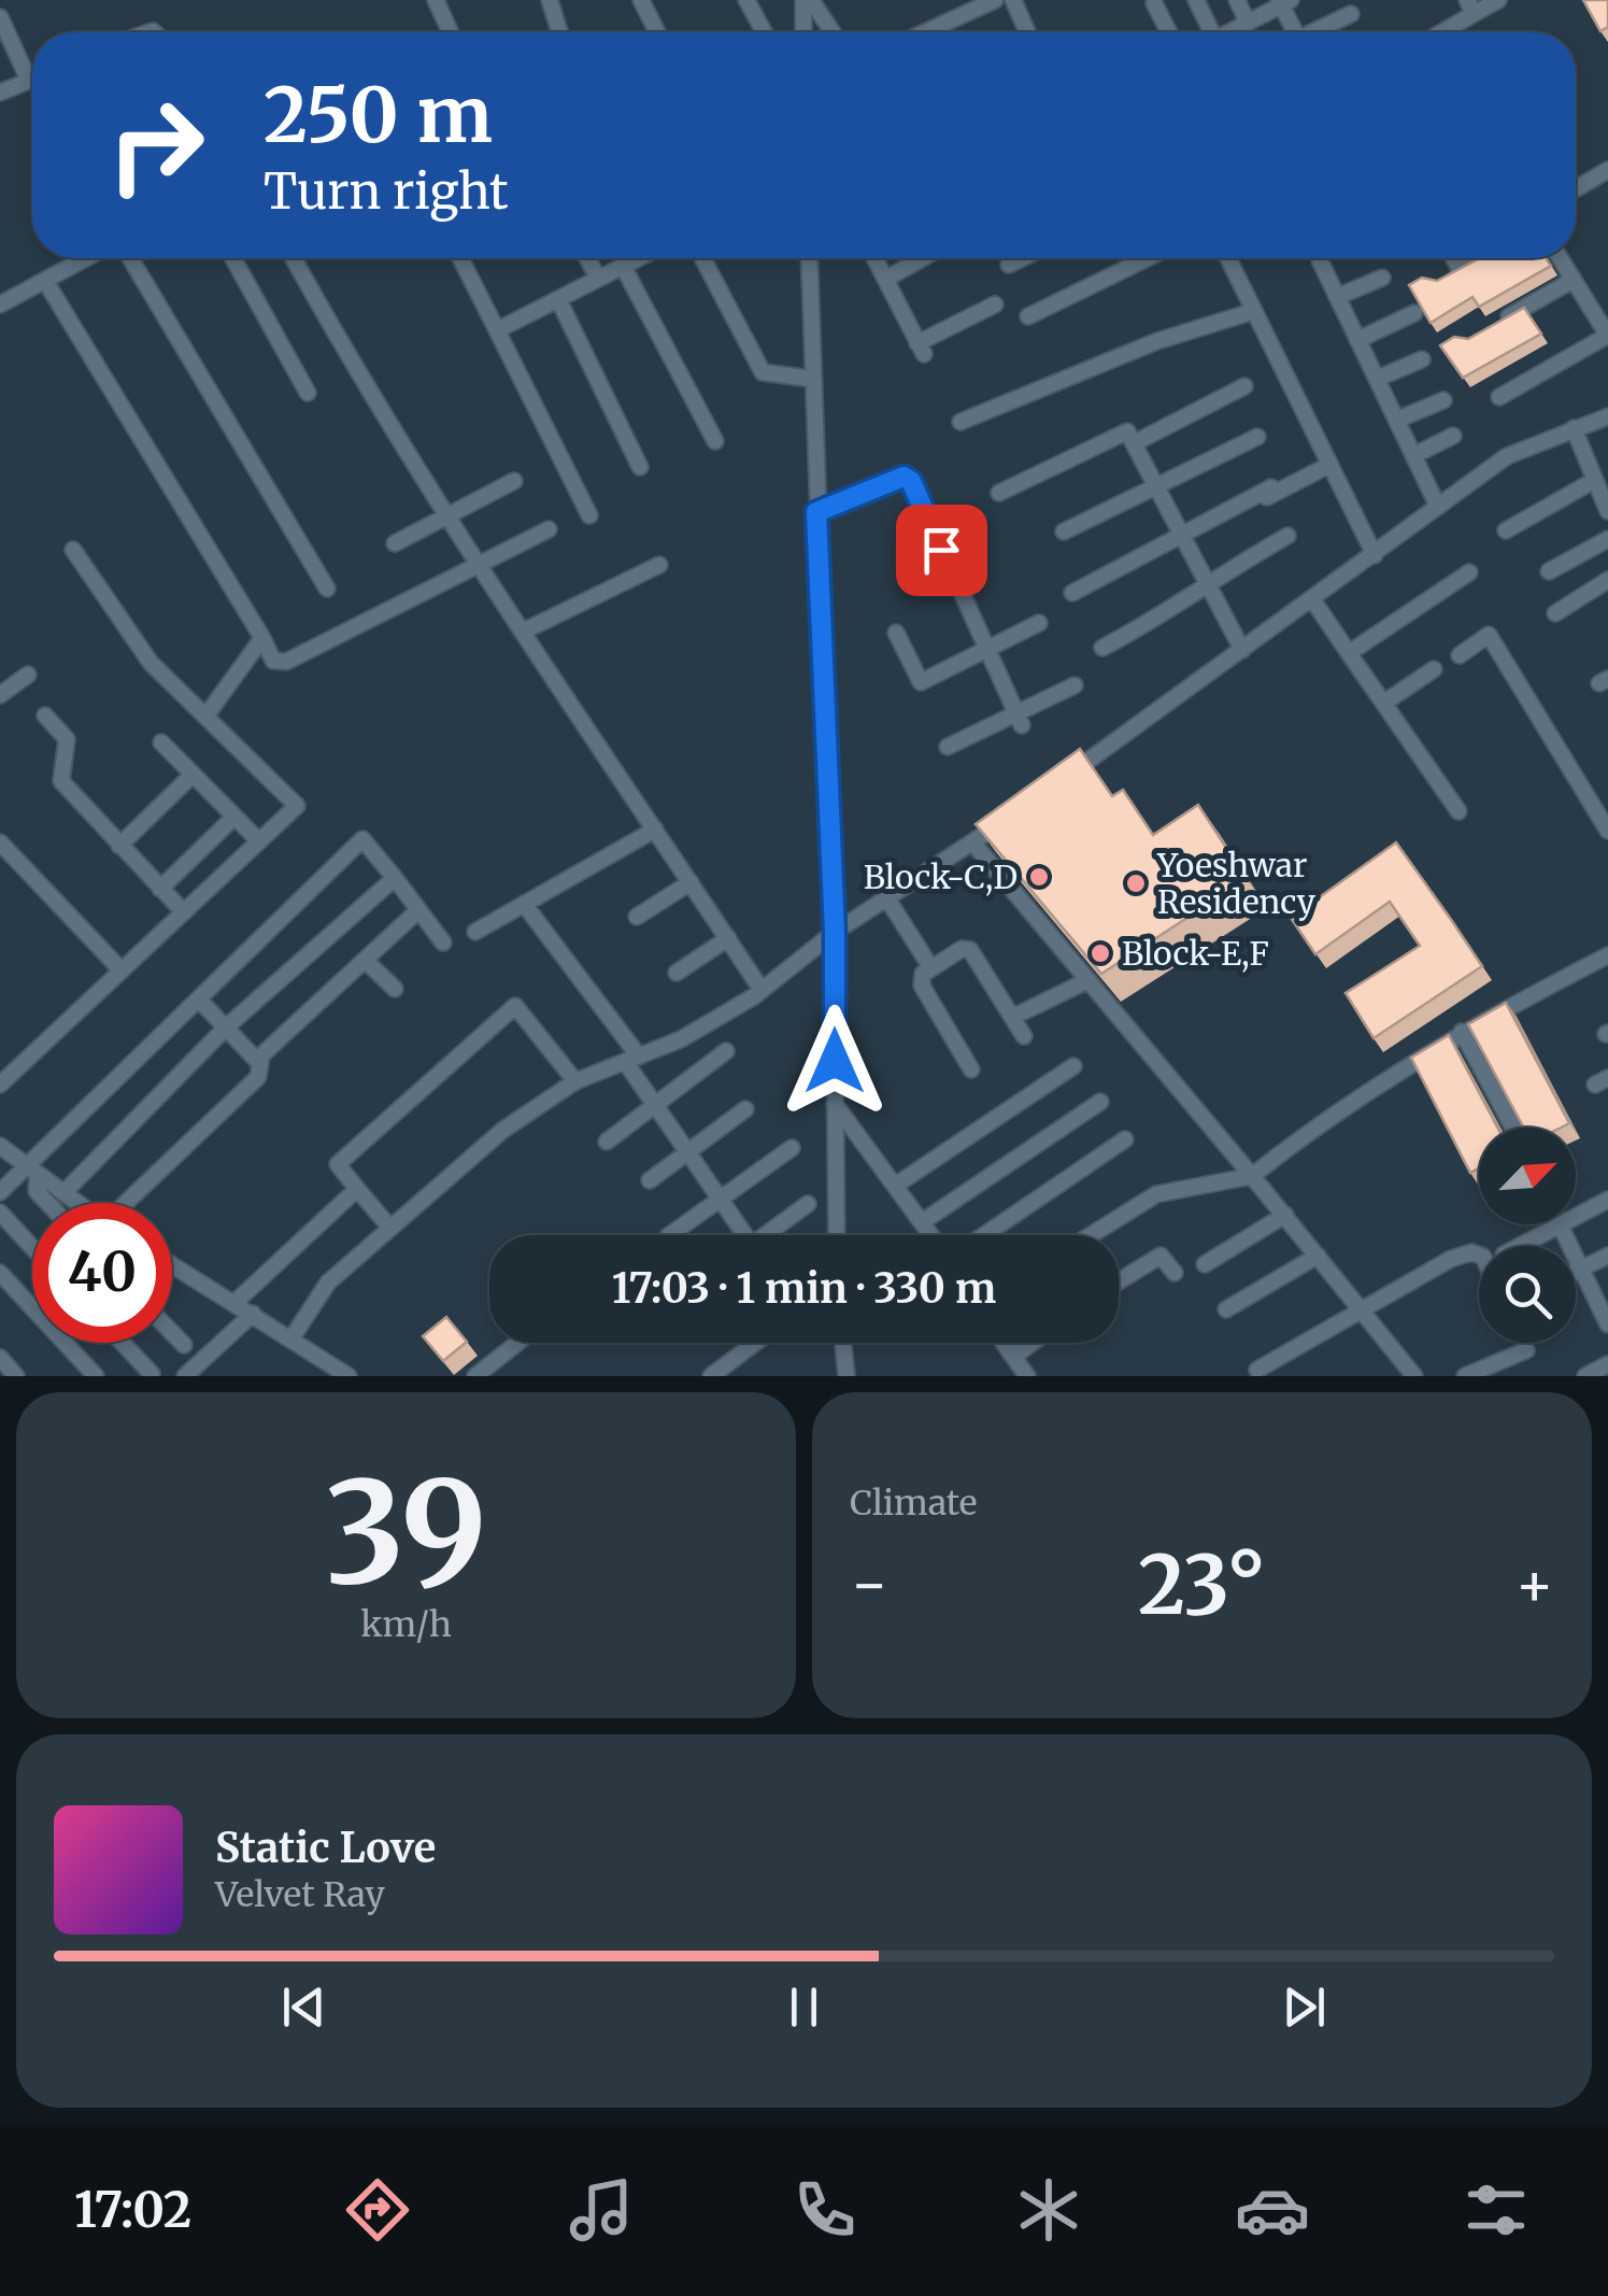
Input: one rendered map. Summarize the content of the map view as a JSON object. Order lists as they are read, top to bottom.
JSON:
{
  "places": ["Block-C,D", "Yoeshwar Residency", "Block-E,F"],
  "north": "top right",
  "page": {
    "turn": ["250 m", "Turn right"],
    "limit": "40",
    "trip": "17:03 · 1 min · 330 m",
    "tile": [
      ["39", "km/h"],
      "Climate"
    ],
    "heat": ["−", "23°", "+"],
    "song": ["Static Love", "Velvet Ray"],
    "tabs": "17:02"
  }
}
